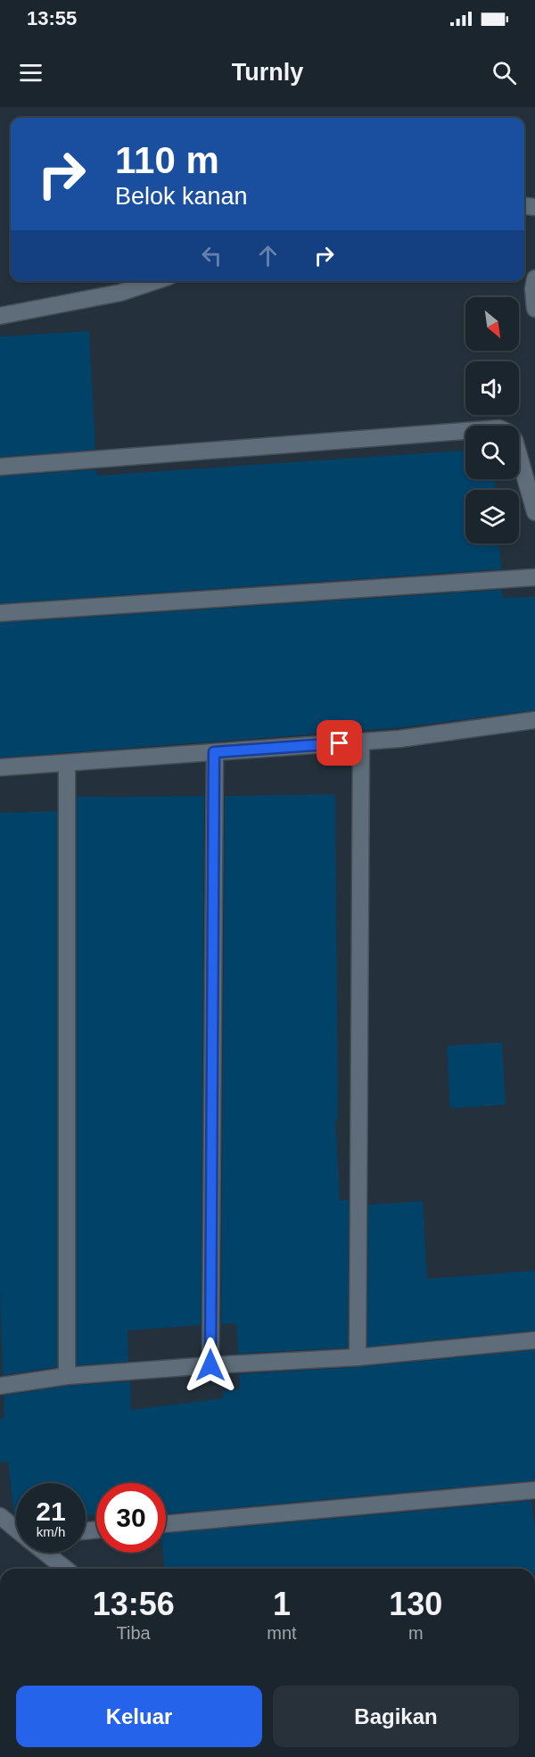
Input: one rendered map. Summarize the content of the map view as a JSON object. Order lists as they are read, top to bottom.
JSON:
{
  "north": "bottom right",
  "page": {
    "status": "13:55",
    "header": "Turnly",
    "turn": ["110 m", "Belok kanan"],
    "speed": "21 km/h",
    "limit": "30",
    "eta": [
      "13:56",
      "Tiba",
      "1",
      "mnt",
      "130",
      "m"
    ],
    "buttons": ["Keluar", "Bagikan"]
  }
}
